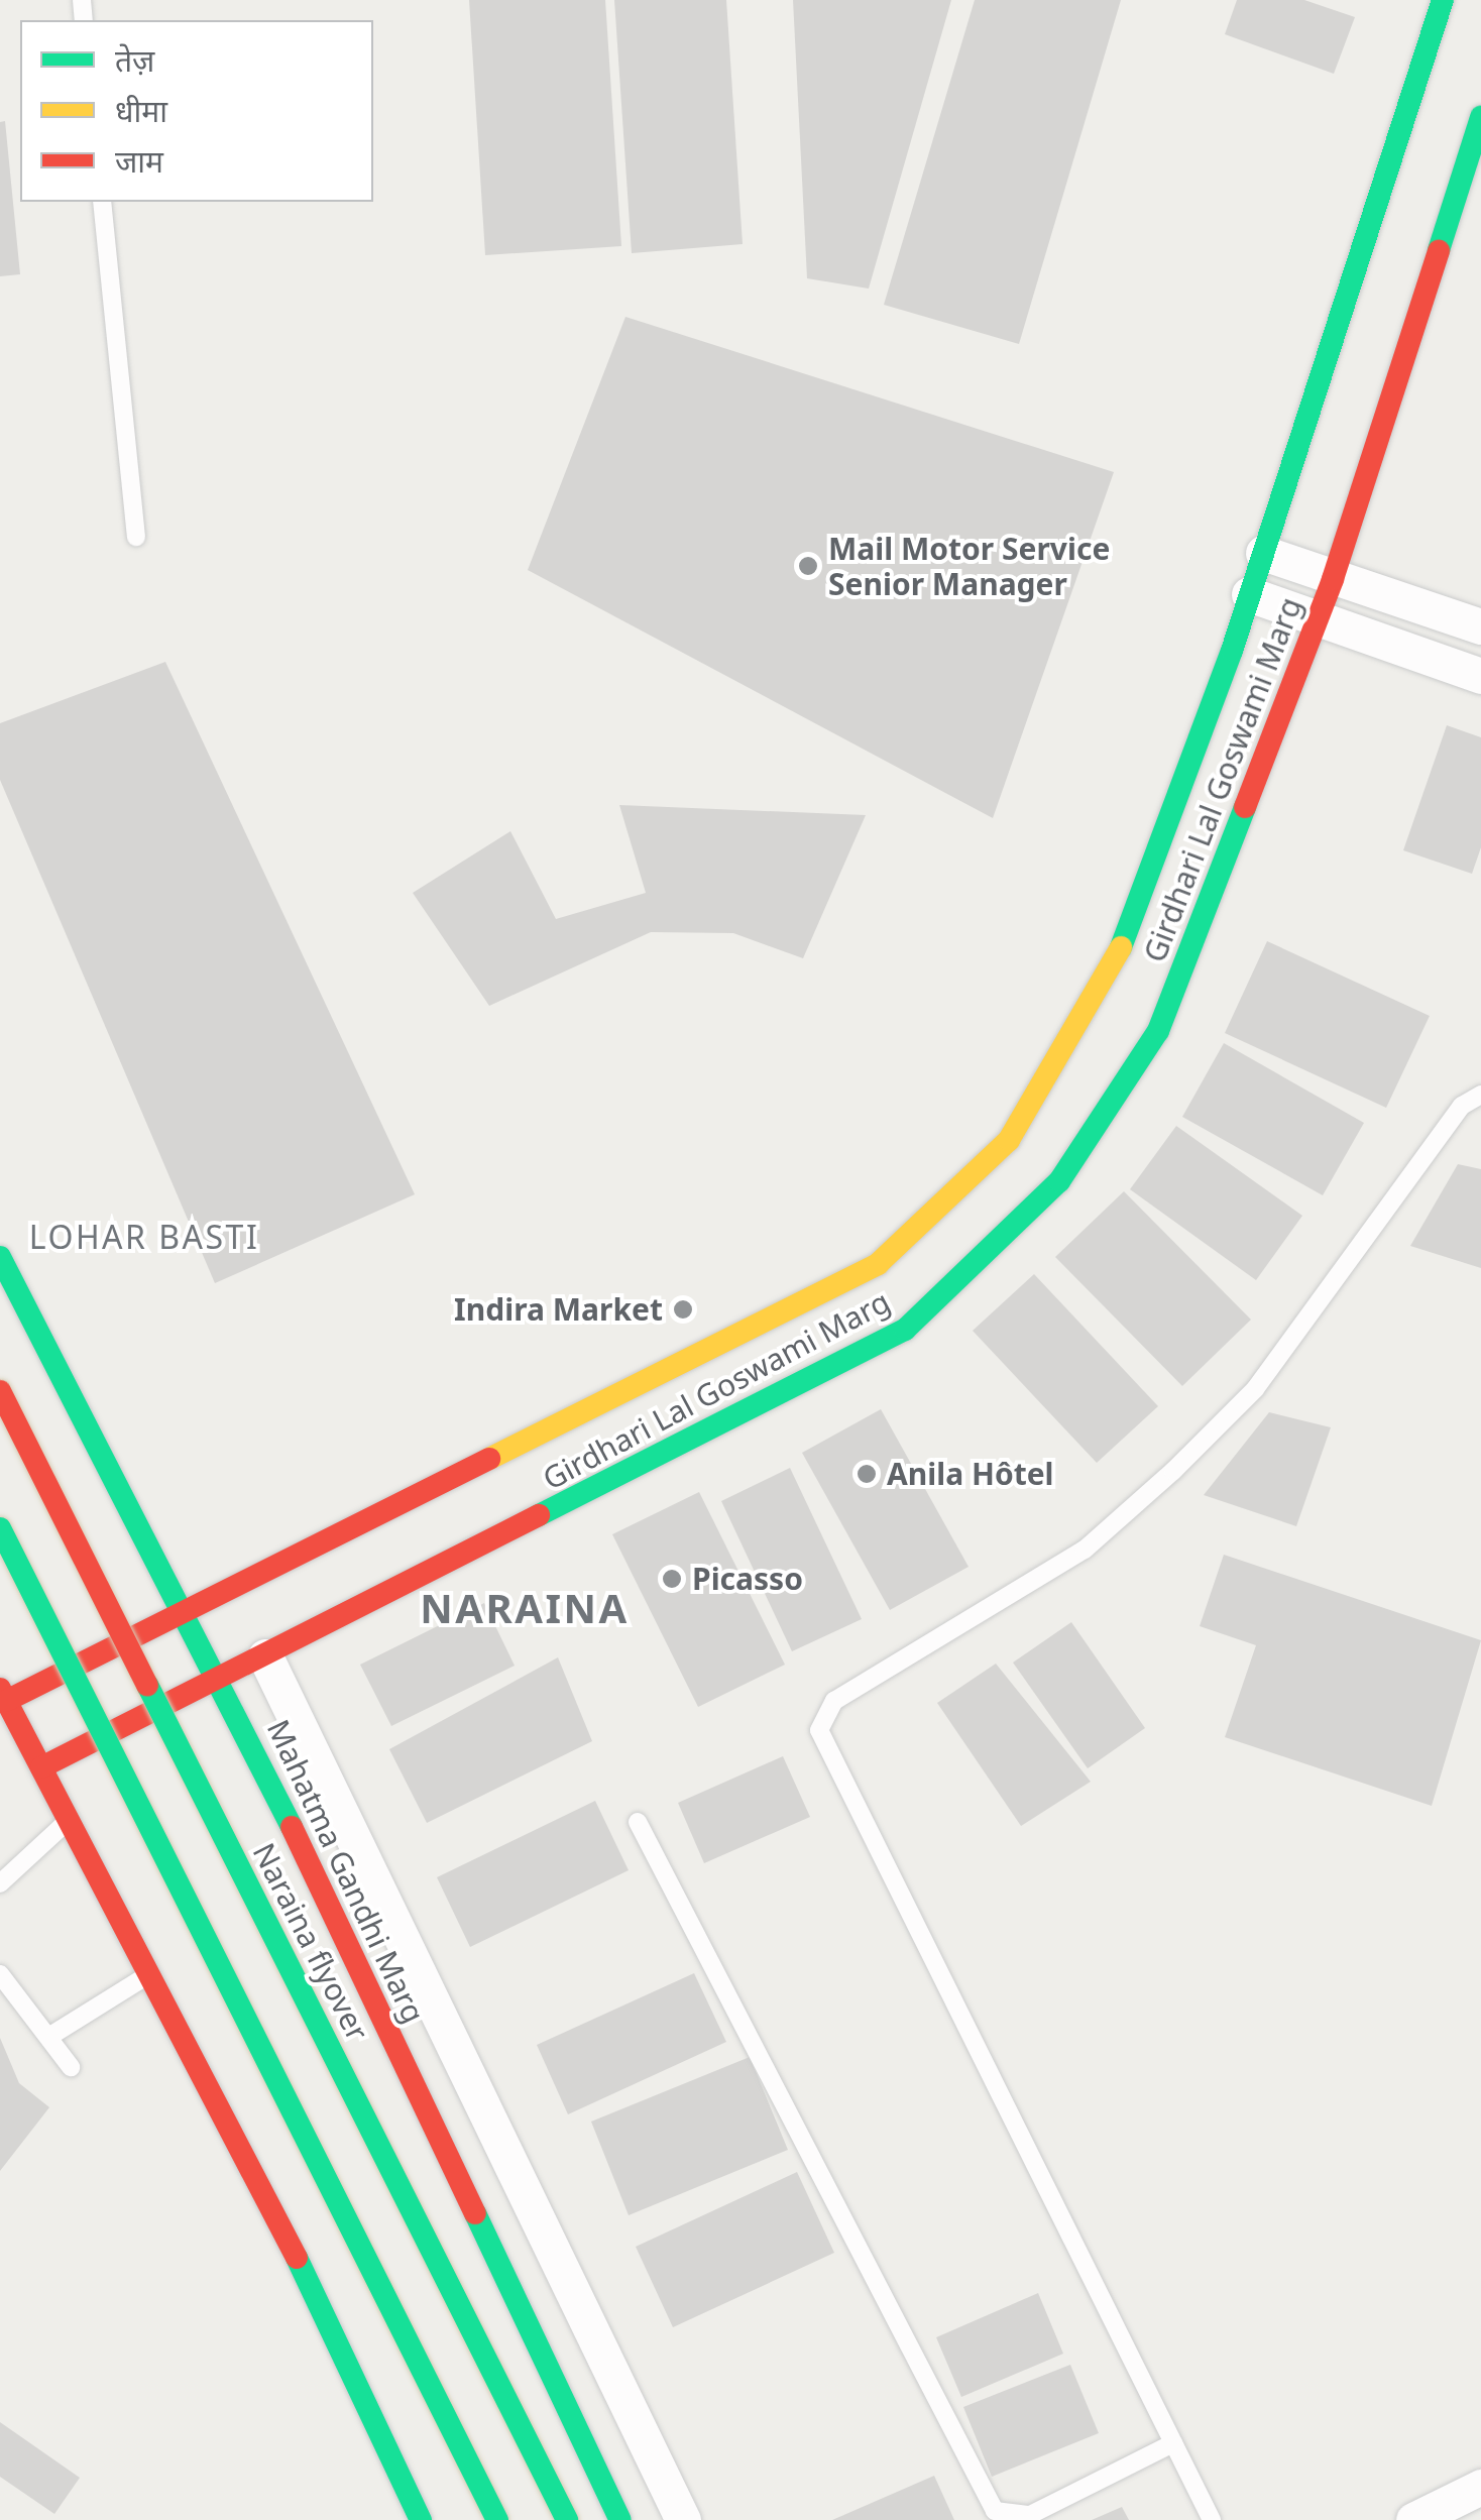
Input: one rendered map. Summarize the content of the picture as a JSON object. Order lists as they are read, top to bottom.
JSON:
{
  "streets": {
    "main road": ["Girdhari Lal Goswami Marg", "Mahatma Gandhi Marg", "Naraina flyover"]
  },
  "crossings": [
    ["Girdhari Lal Goswami Marg", "Mahatma Gandhi Marg"]
  ],
  "districts": ["LOHAR BASTI", "NARAINA"],
  "places": [
    "Mail Motor Service Senior Manager",
    "Indira Market",
    "Anila Hôtel",
    "Picasso"
  ],
  "legend": ["तेज़", "धीमा", "जाम"]
}
